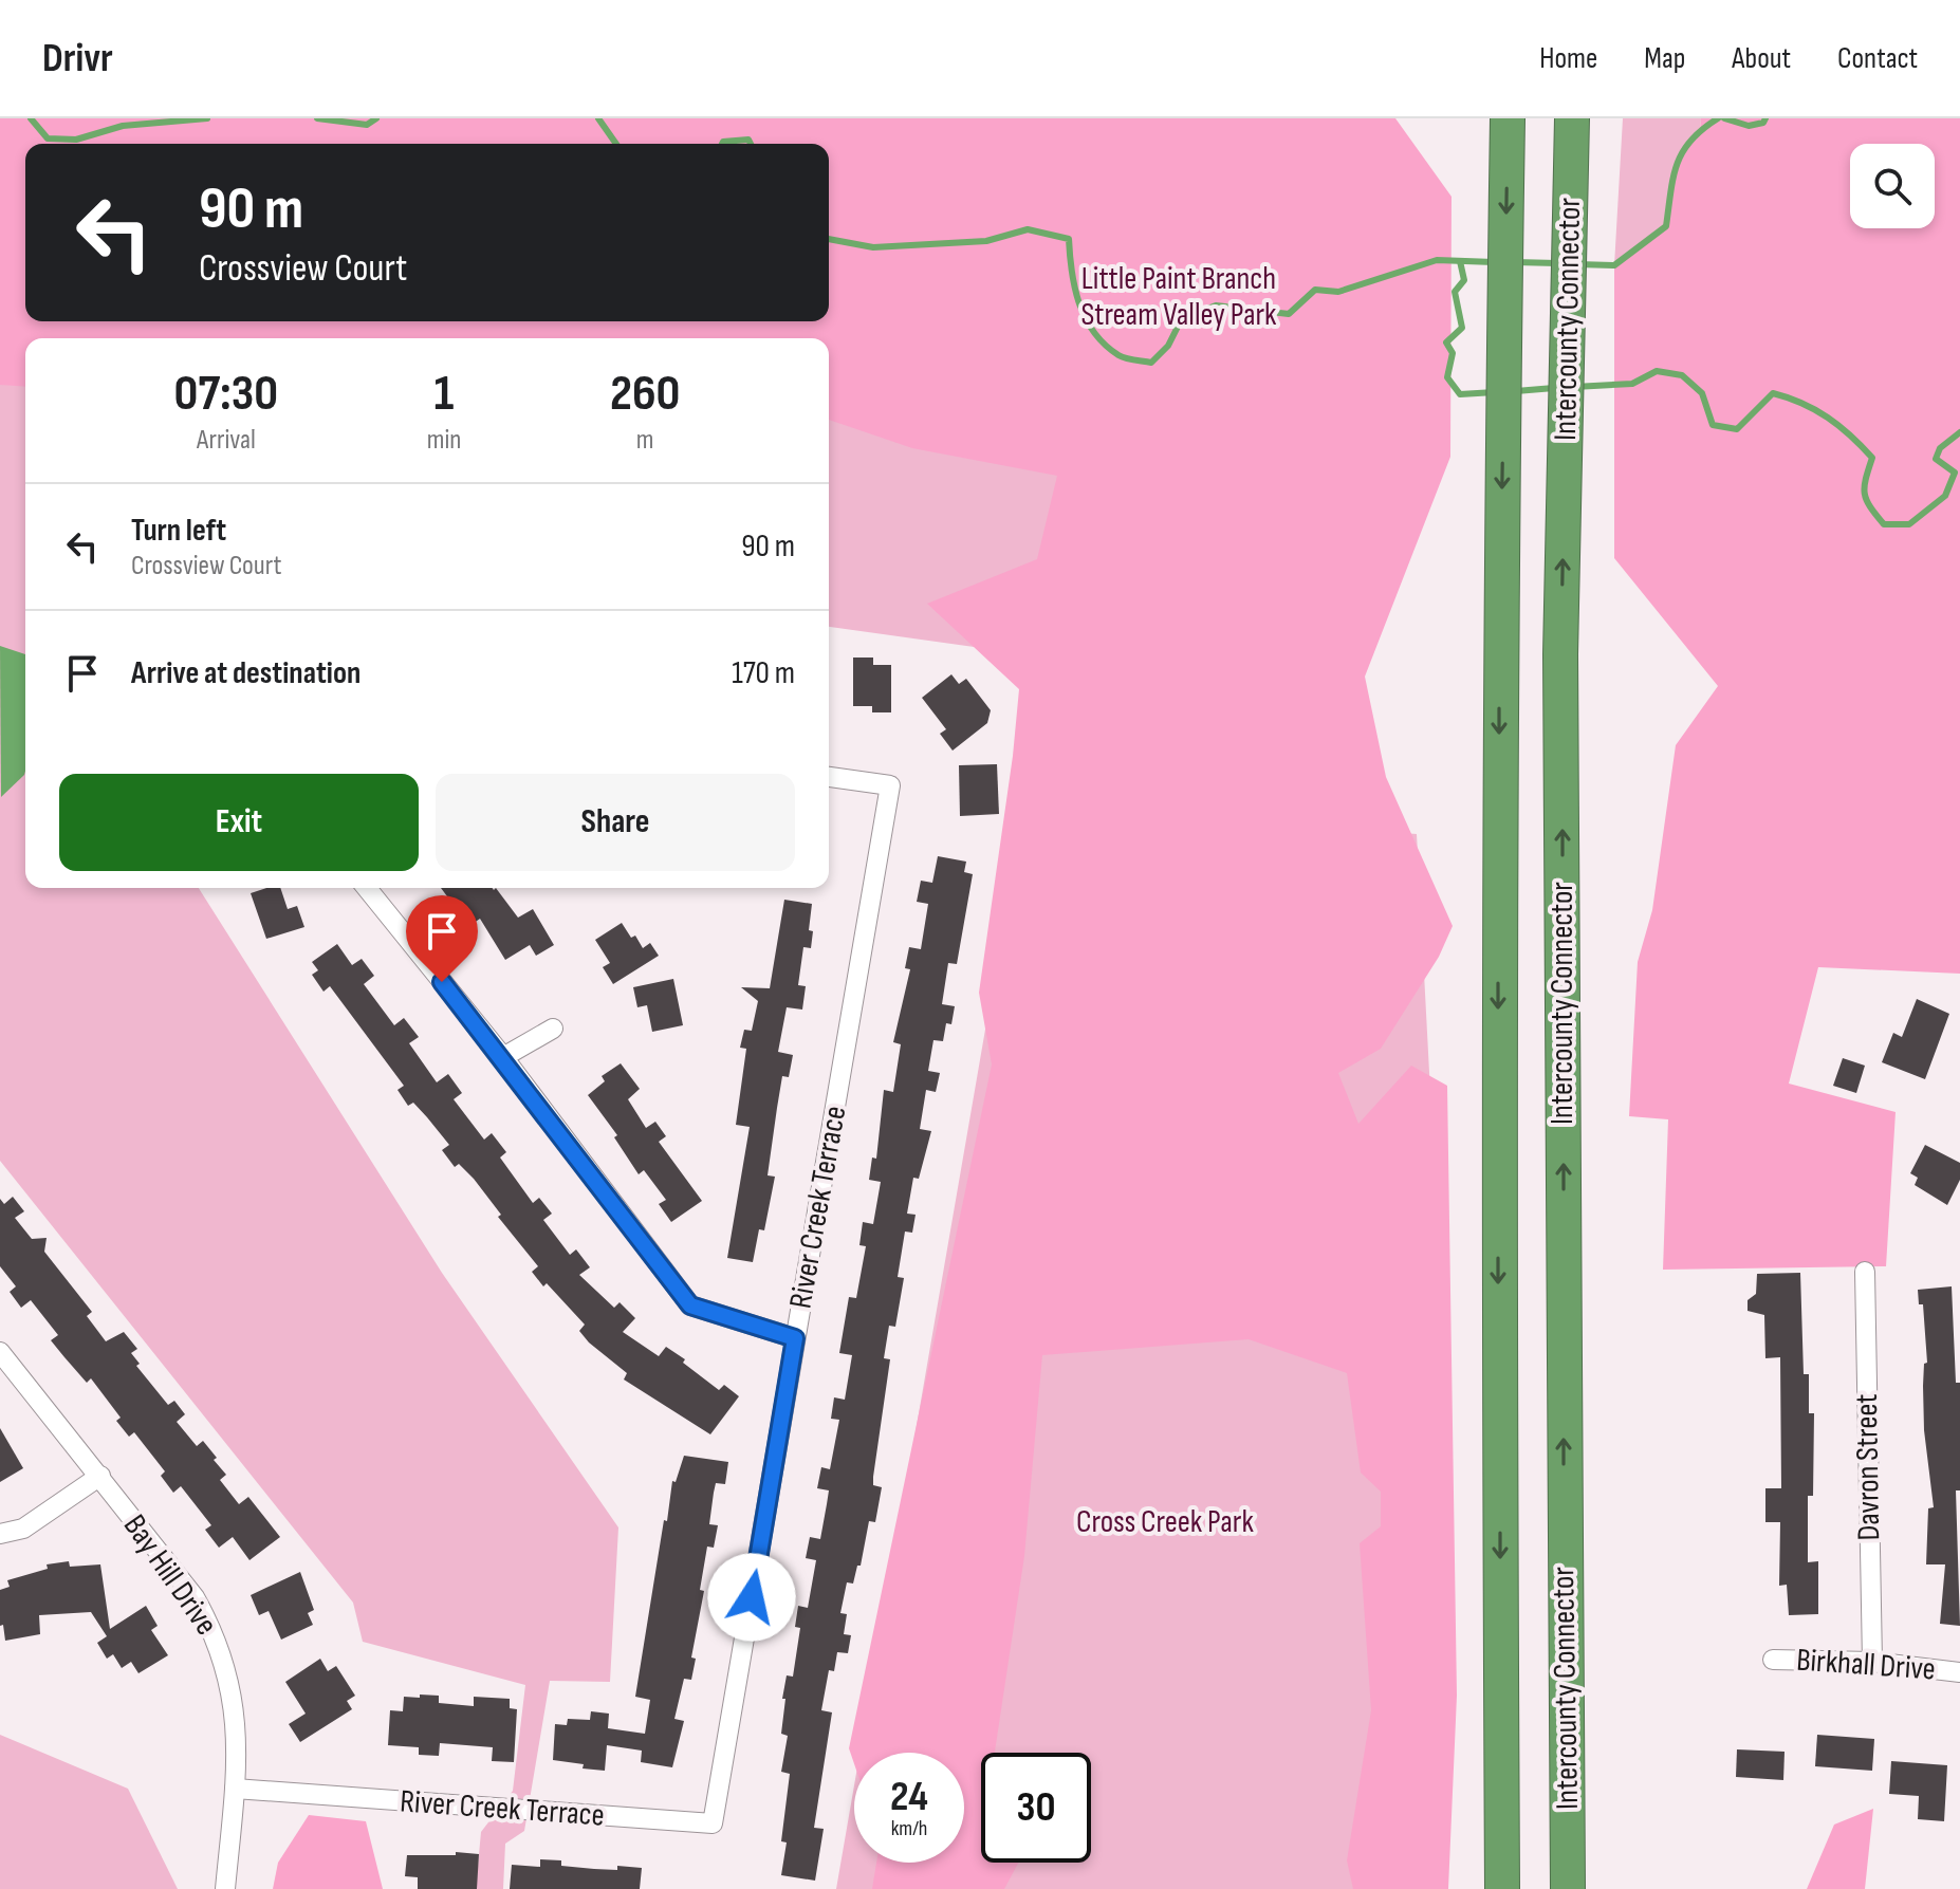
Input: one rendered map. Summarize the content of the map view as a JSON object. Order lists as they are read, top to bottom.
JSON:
{
  "streets": {
    "highway": ["Intercounty Connector"],
    "street": [
      "River Creek Terrace",
      "Davron Street",
      "Bay Hill Drive",
      "Birkhall Drive"
    ]
  },
  "crossings": [
    ["River Creek Terrace", "Bay Hill Drive"],
    ["Davron Street", "Birkhall Drive"]
  ],
  "parks": ["Little Paint Branch Stream Valley Park", "Cross Creek Park"],
  "page": {
    "header": "Drivr",
    "nav": [
      "Home",
      "Map",
      "About",
      "Contact"
    ],
    "turn": ["90 m", "Crossview Court"],
    "eta": [
      "07:30",
      "Arrival",
      "1",
      "min",
      "260",
      "m"
    ],
    "list": [
      {
        "name": "Turn left",
        "note": "Crossview Court",
        "value": "90 m"
      },
      {
        "name": "Arrive at destination",
        "value": "170 m"
      }
    ],
    "buttons": ["Exit", "Share"],
    "speed": "24 km/h",
    "limit": "30"
  }
}
